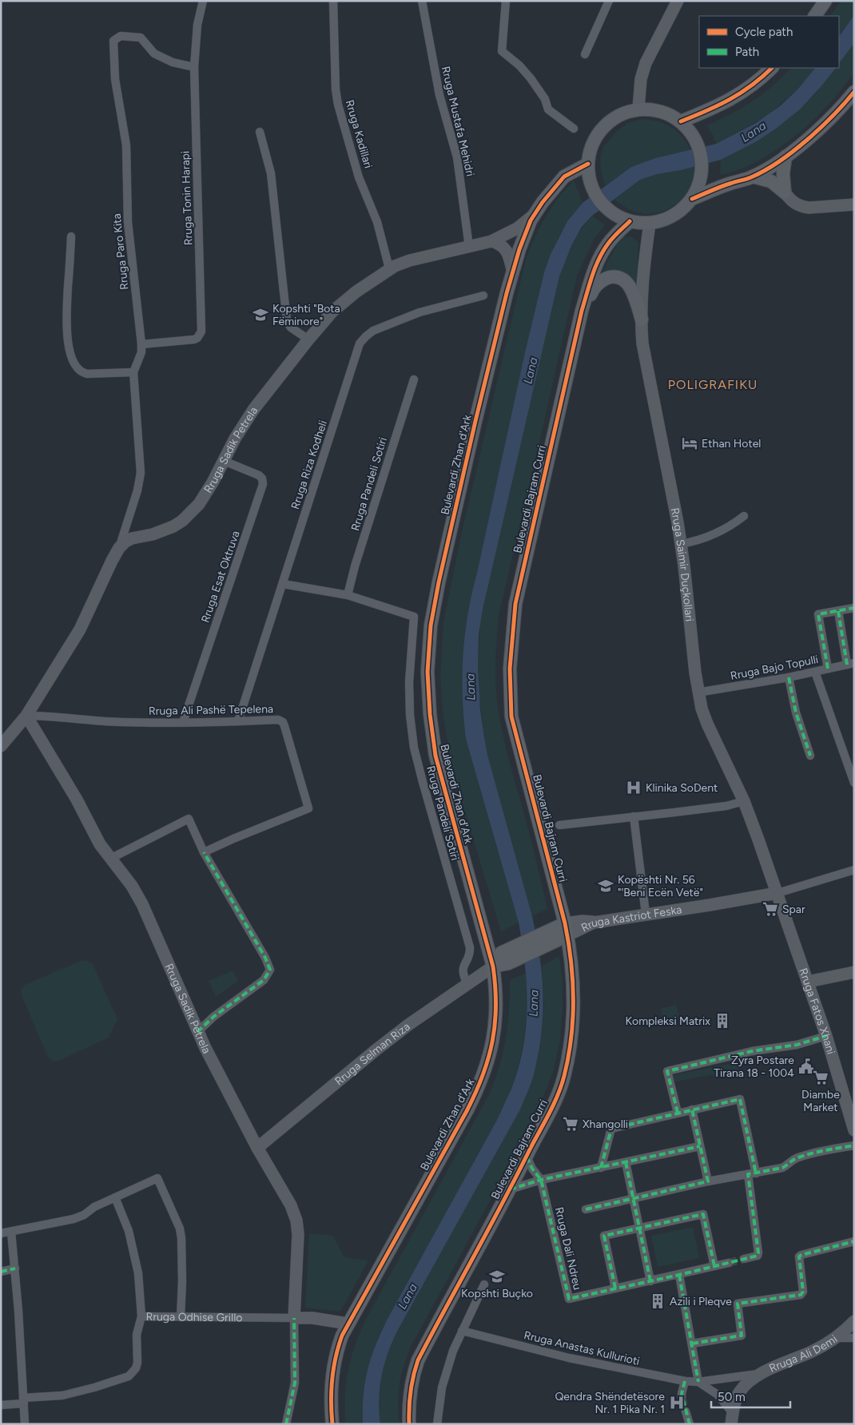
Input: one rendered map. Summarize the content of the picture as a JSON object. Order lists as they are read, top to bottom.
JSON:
{
  "streets": {
    "main road": [
      "Rruga Sadik Petrela",
      "Bulevardi Zhan d'Ark",
      "Bulevardi Bajram Curri",
      "Rruga Saimir Duçkollari",
      "Rruga Kastriot Feska",
      "Rruga Fatos Xhani",
      "Rruga Selman Riza",
      "Rruga Odhise Grillo",
      "Rruga Ali Demi"
    ],
    "street": [
      "Rruga Mustafa Mehidri",
      "Rruga Kadillari",
      "Rruga Tonin Harapi",
      "Rruga Paro Kita",
      "Rruga Riza Kodheli",
      "Rruga Pandeli Sotiri",
      "Rruga Esat Oktruva",
      "Rruga Bajo Topulli",
      "Rruga Ali Pashë Tepelena",
      "Rruga Dali Ndreu",
      "Rruga Anastas Kullurioti"
    ]
  },
  "crossings": [
    ["Rruga Mustafa Mehidri", "Rruga Sadik Petrela"],
    ["Rruga Kadillari", "Rruga Sadik Petrela"],
    ["Rruga Tonin Harapi", "Rruga Paro Kita"],
    ["Rruga Paro Kita", "Rruga Sadik Petrela"],
    ["Rruga Sadik Petrela", "Bulevardi Zhan d'Ark"],
    ["Rruga Sadik Petrela", "Rruga Esat Oktruva"],
    ["Rruga Sadik Petrela", "Rruga Ali Pashë Tepelena"],
    ["Rruga Sadik Petrela", "Rruga Selman Riza"],
    ["Rruga Sadik Petrela", "Rruga Odhise Grillo"],
    ["Rruga Riza Kodheli", "Rruga Pandeli Sotiri"],
    ["Rruga Riza Kodheli", "Rruga Ali Pashë Tepelena"],
    ["Bulevardi Zhan d'Ark", "Bulevardi Bajram Curri"],
    ["Bulevardi Zhan d'Ark", "Rruga Saimir Duçkollari"],
    ["Bulevardi Zhan d'Ark", "Rruga Kastriot Feska"],
    ["Bulevardi Zhan d'Ark", "Rruga Selman Riza"],
    ["Bulevardi Zhan d'Ark", "Rruga Odhise Grillo"],
    ["Rruga Pandeli Sotiri", "Rruga Selman Riza"],
    ["Bulevardi Bajram Curri", "Rruga Saimir Duçkollari"],
    ["Bulevardi Bajram Curri", "Rruga Kastriot Feska"],
    ["Bulevardi Bajram Curri", "Rruga Dali Ndreu"],
    ["Rruga Saimir Duçkollari", "Rruga Bajo Topulli"],
    ["Rruga Saimir Duçkollari", "Rruga Kastriot Feska"],
    ["Rruga Saimir Duçkollari", "Rruga Fatos Xhani"],
    ["Rruga Esat Oktruva", "Rruga Ali Pashë Tepelena"],
    ["Rruga Kastriot Feska", "Rruga Fatos Xhani"],
    ["Rruga Kastriot Feska", "Rruga Selman Riza"],
    ["Rruga Anastas Kullurioti", "Rruga Ali Demi"]
  ],
  "districts": ["POLIGRAFIKU"],
  "water": ["Lana"],
  "places": {
    "school or university": ["Kopshti \"Bota Fëminore\"", "Kopështi Nr. 56 \"'Beni Ecën Vetë\"", "Kopshti Buçko"],
    "hotel": ["Ethan Hotel"],
    "hospital": ["Klinika SoDent", "Qendra Shëndetësore Nr. 1 Pika Nr. 1"],
    "supermarket": ["Spar", "Diambe Market", "Xhangolli"],
    "building": ["Kompleksi Matrix", "Azili i Pleqve"],
    "public building": ["Zyra Postare Tirana 18 - 1004"]
  },
  "legend": ["Cycle path", "Path"],
  "scale_bar": "50 m"
}
